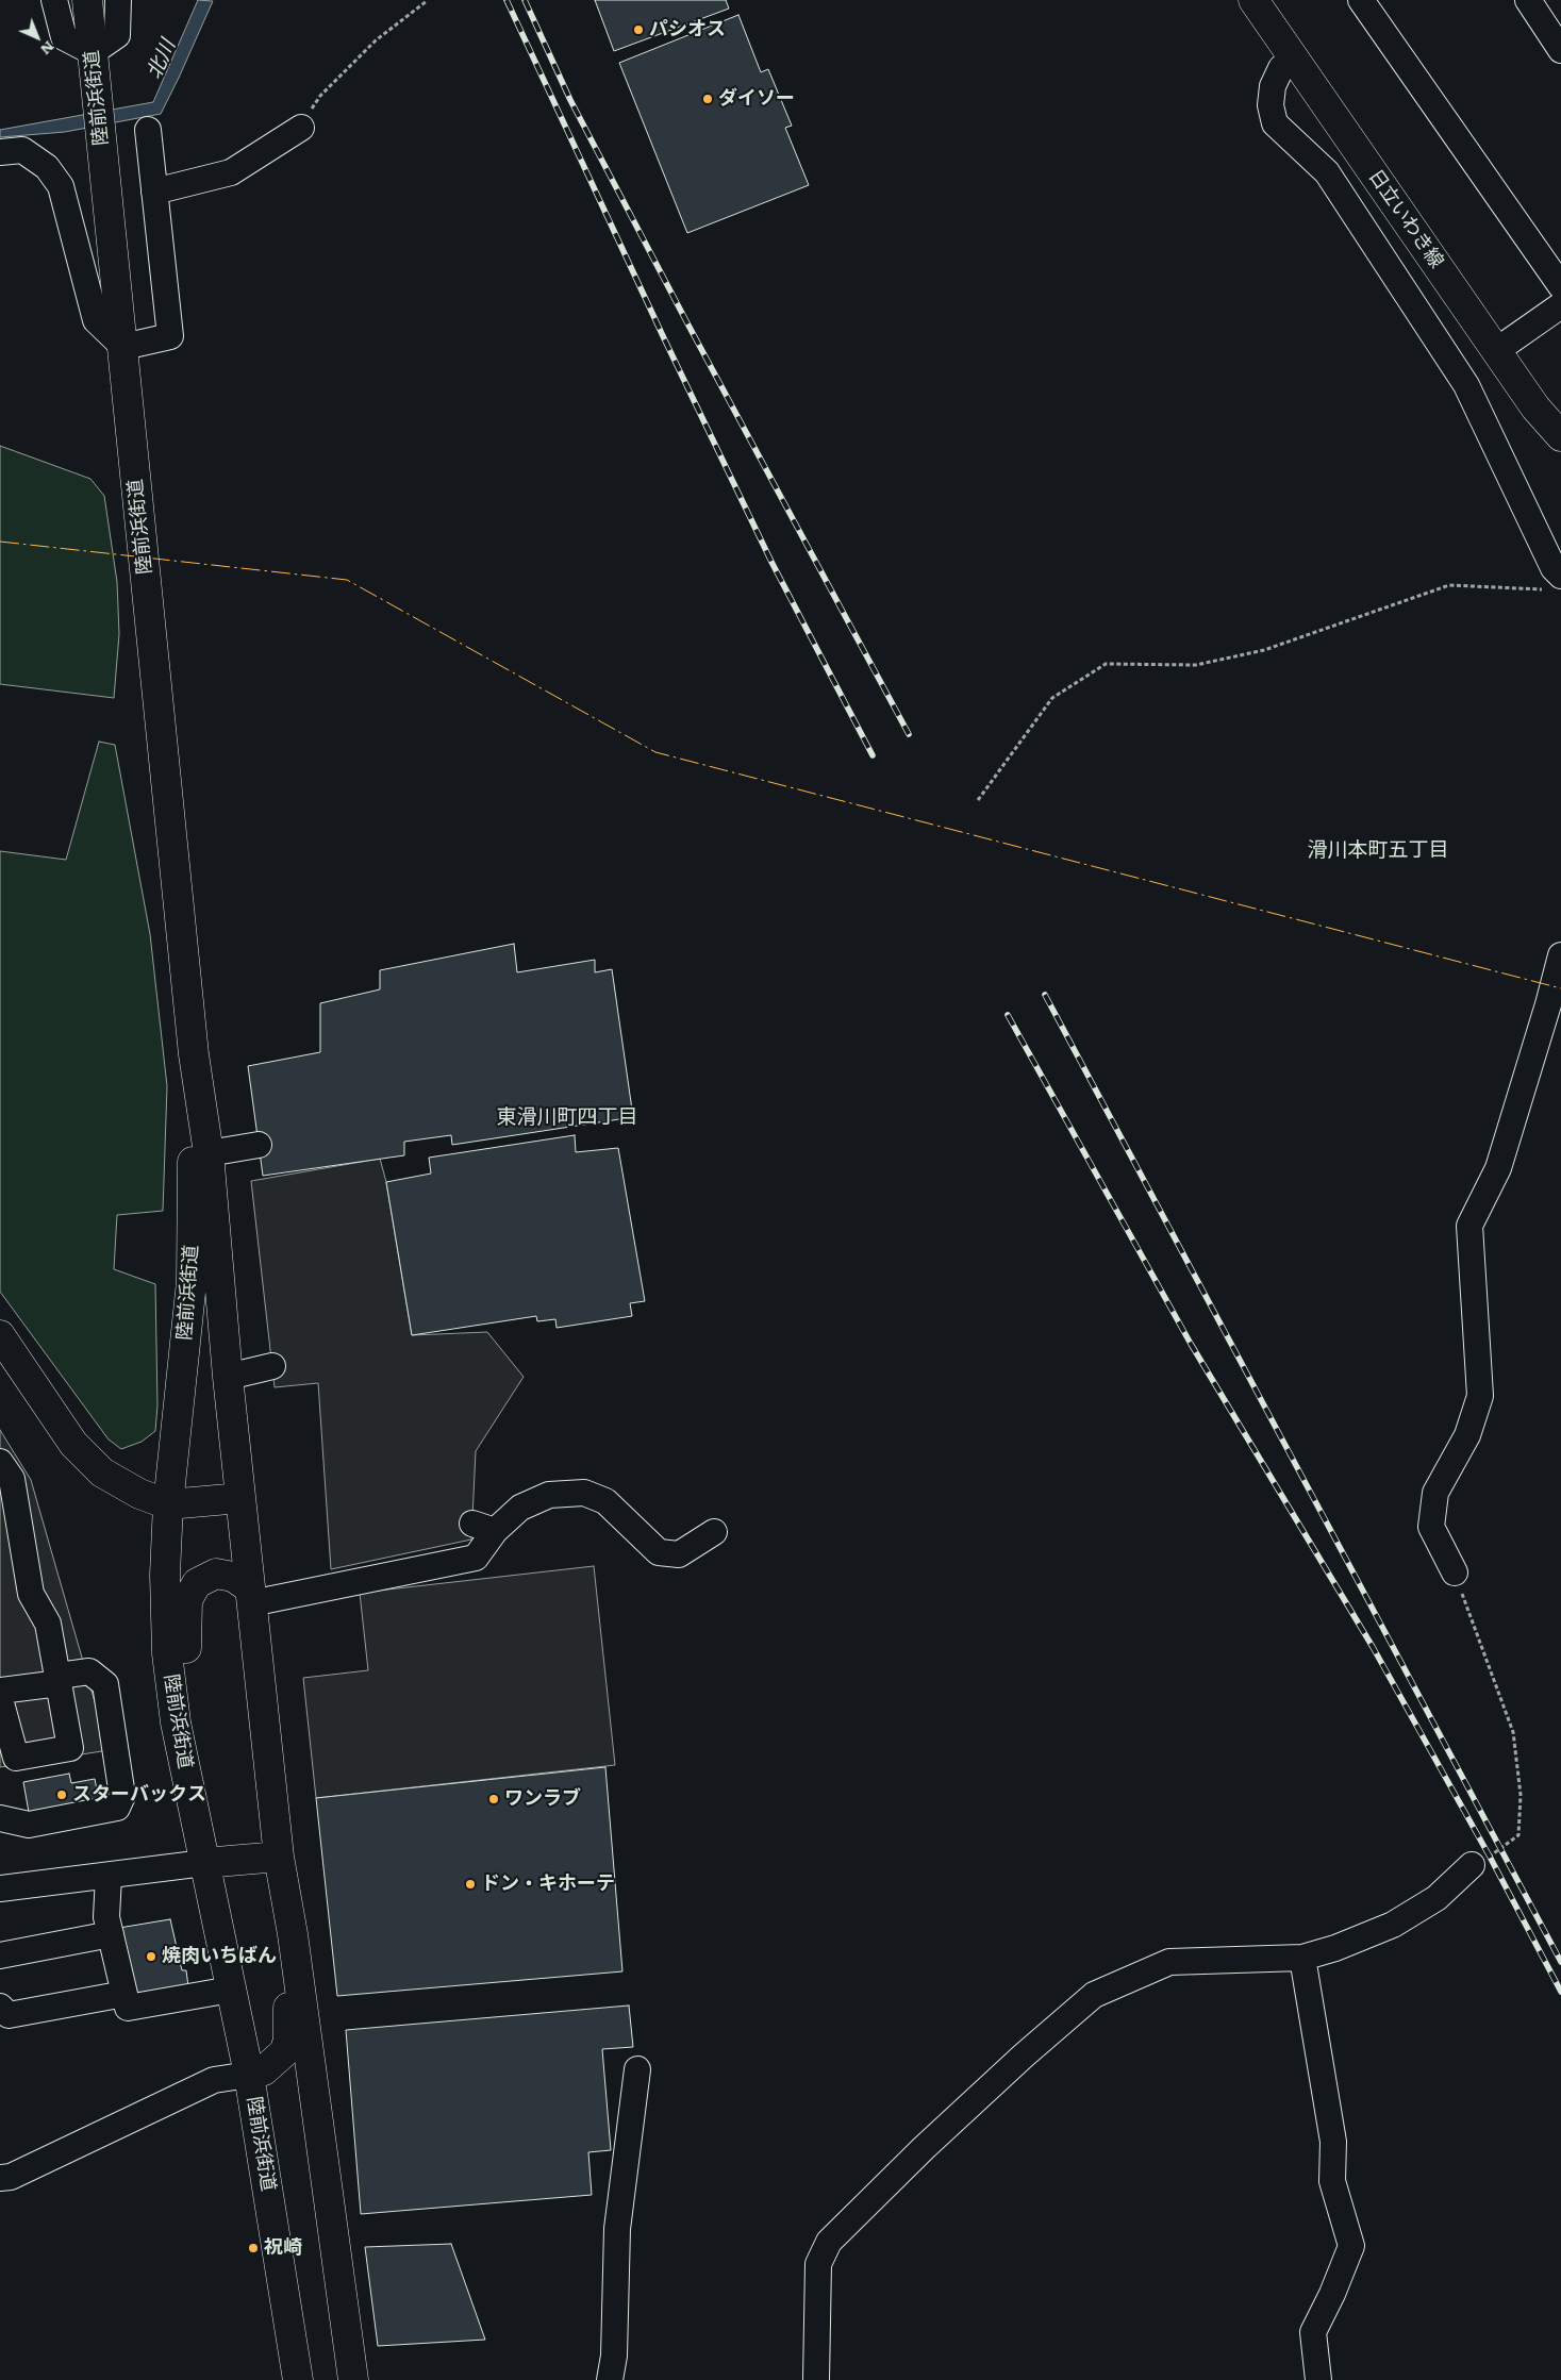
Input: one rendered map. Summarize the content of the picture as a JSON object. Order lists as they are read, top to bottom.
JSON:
{
  "streets": {
    "main road": ["陸前浜街道", "日立いわき線"]
  },
  "districts": ["滑川本町五丁目", "東滑川町四丁目"],
  "water": ["北川"],
  "places": [
    "パシオス",
    "ダイソー",
    "スターバックス",
    "ワンラブ",
    "ドン・キホーテ",
    "焼肉いちばん",
    "祝崎"
  ],
  "north": "bottom right"
}
